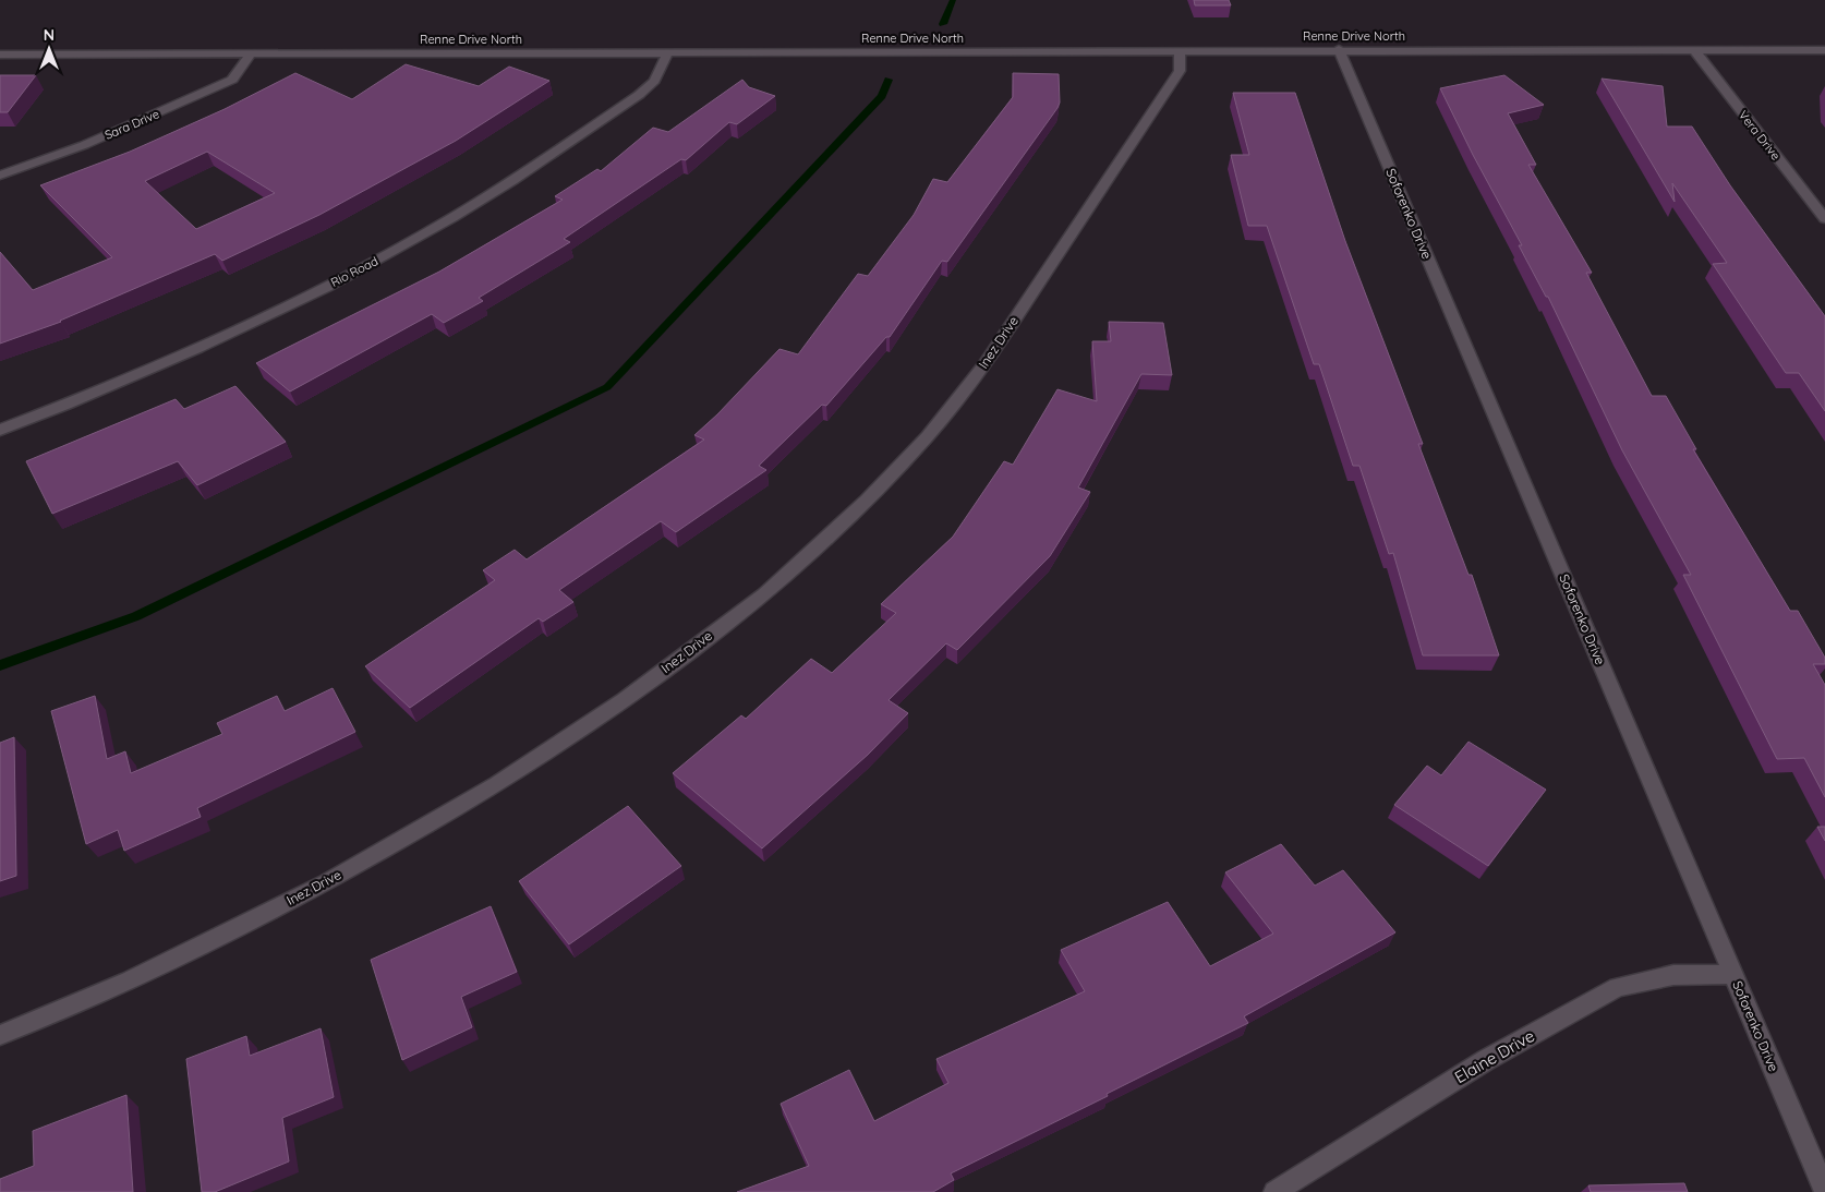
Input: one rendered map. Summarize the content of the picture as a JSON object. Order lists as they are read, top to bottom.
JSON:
{
  "streets": {
    "street": [
      "Renne Drive North",
      "Sara Drive",
      "Vera Drive",
      "Soforenko Drive",
      "Rio Road",
      "Inez Drive",
      "Elaine Drive"
    ]
  },
  "crossings": [
    ["Renne Drive North", "Sara Drive"],
    ["Renne Drive North", "Vera Drive"],
    ["Renne Drive North", "Soforenko Drive"],
    ["Renne Drive North", "Rio Road"],
    ["Renne Drive North", "Inez Drive"],
    ["Soforenko Drive", "Elaine Drive"]
  ],
  "north": "top"
}
